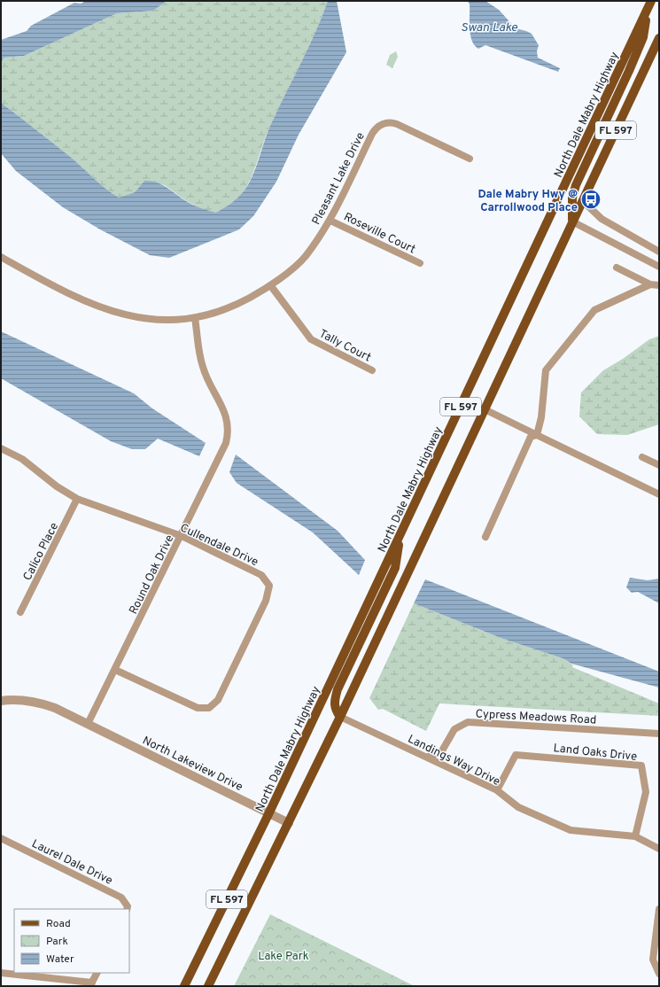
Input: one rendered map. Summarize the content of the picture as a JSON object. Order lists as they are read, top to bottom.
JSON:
{
  "streets": {
    "main road": ["North Dale Mabry Highway", "FL 597"],
    "street": [
      "Pleasant Lake Drive",
      "Roseville Court",
      "Tally Court",
      "Cullendale Drive",
      "Calico Place",
      "Round Oak Drive",
      "Cypress Meadows Road",
      "Land Oaks Drive",
      "Landings Way Drive",
      "North Lakeview Drive",
      "Laurel Dale Drive"
    ]
  },
  "crossings": [
    ["North Dale Mabry Highway", "North Lakeview Drive"],
    ["FL 597", "Landings Way Drive"],
    ["FL 597", "North Lakeview Drive"],
    ["Pleasant Lake Drive", "Roseville Court"],
    ["Pleasant Lake Drive", "Tally Court"],
    ["Pleasant Lake Drive", "Round Oak Drive"],
    ["Cullendale Drive", "Calico Place"],
    ["Cullendale Drive", "Round Oak Drive"],
    ["Round Oak Drive", "North Lakeview Drive"],
    ["Cypress Meadows Road", "Landings Way Drive"],
    ["Land Oaks Drive", "Landings Way Drive"]
  ],
  "water": ["Swan Lake"],
  "parks": ["Lake Park"],
  "places": {
    "bus stop": ["Dale Mabry Hwy @ Carrollwood Place"]
  },
  "legend": ["Road", "Park", "Water"]
}
